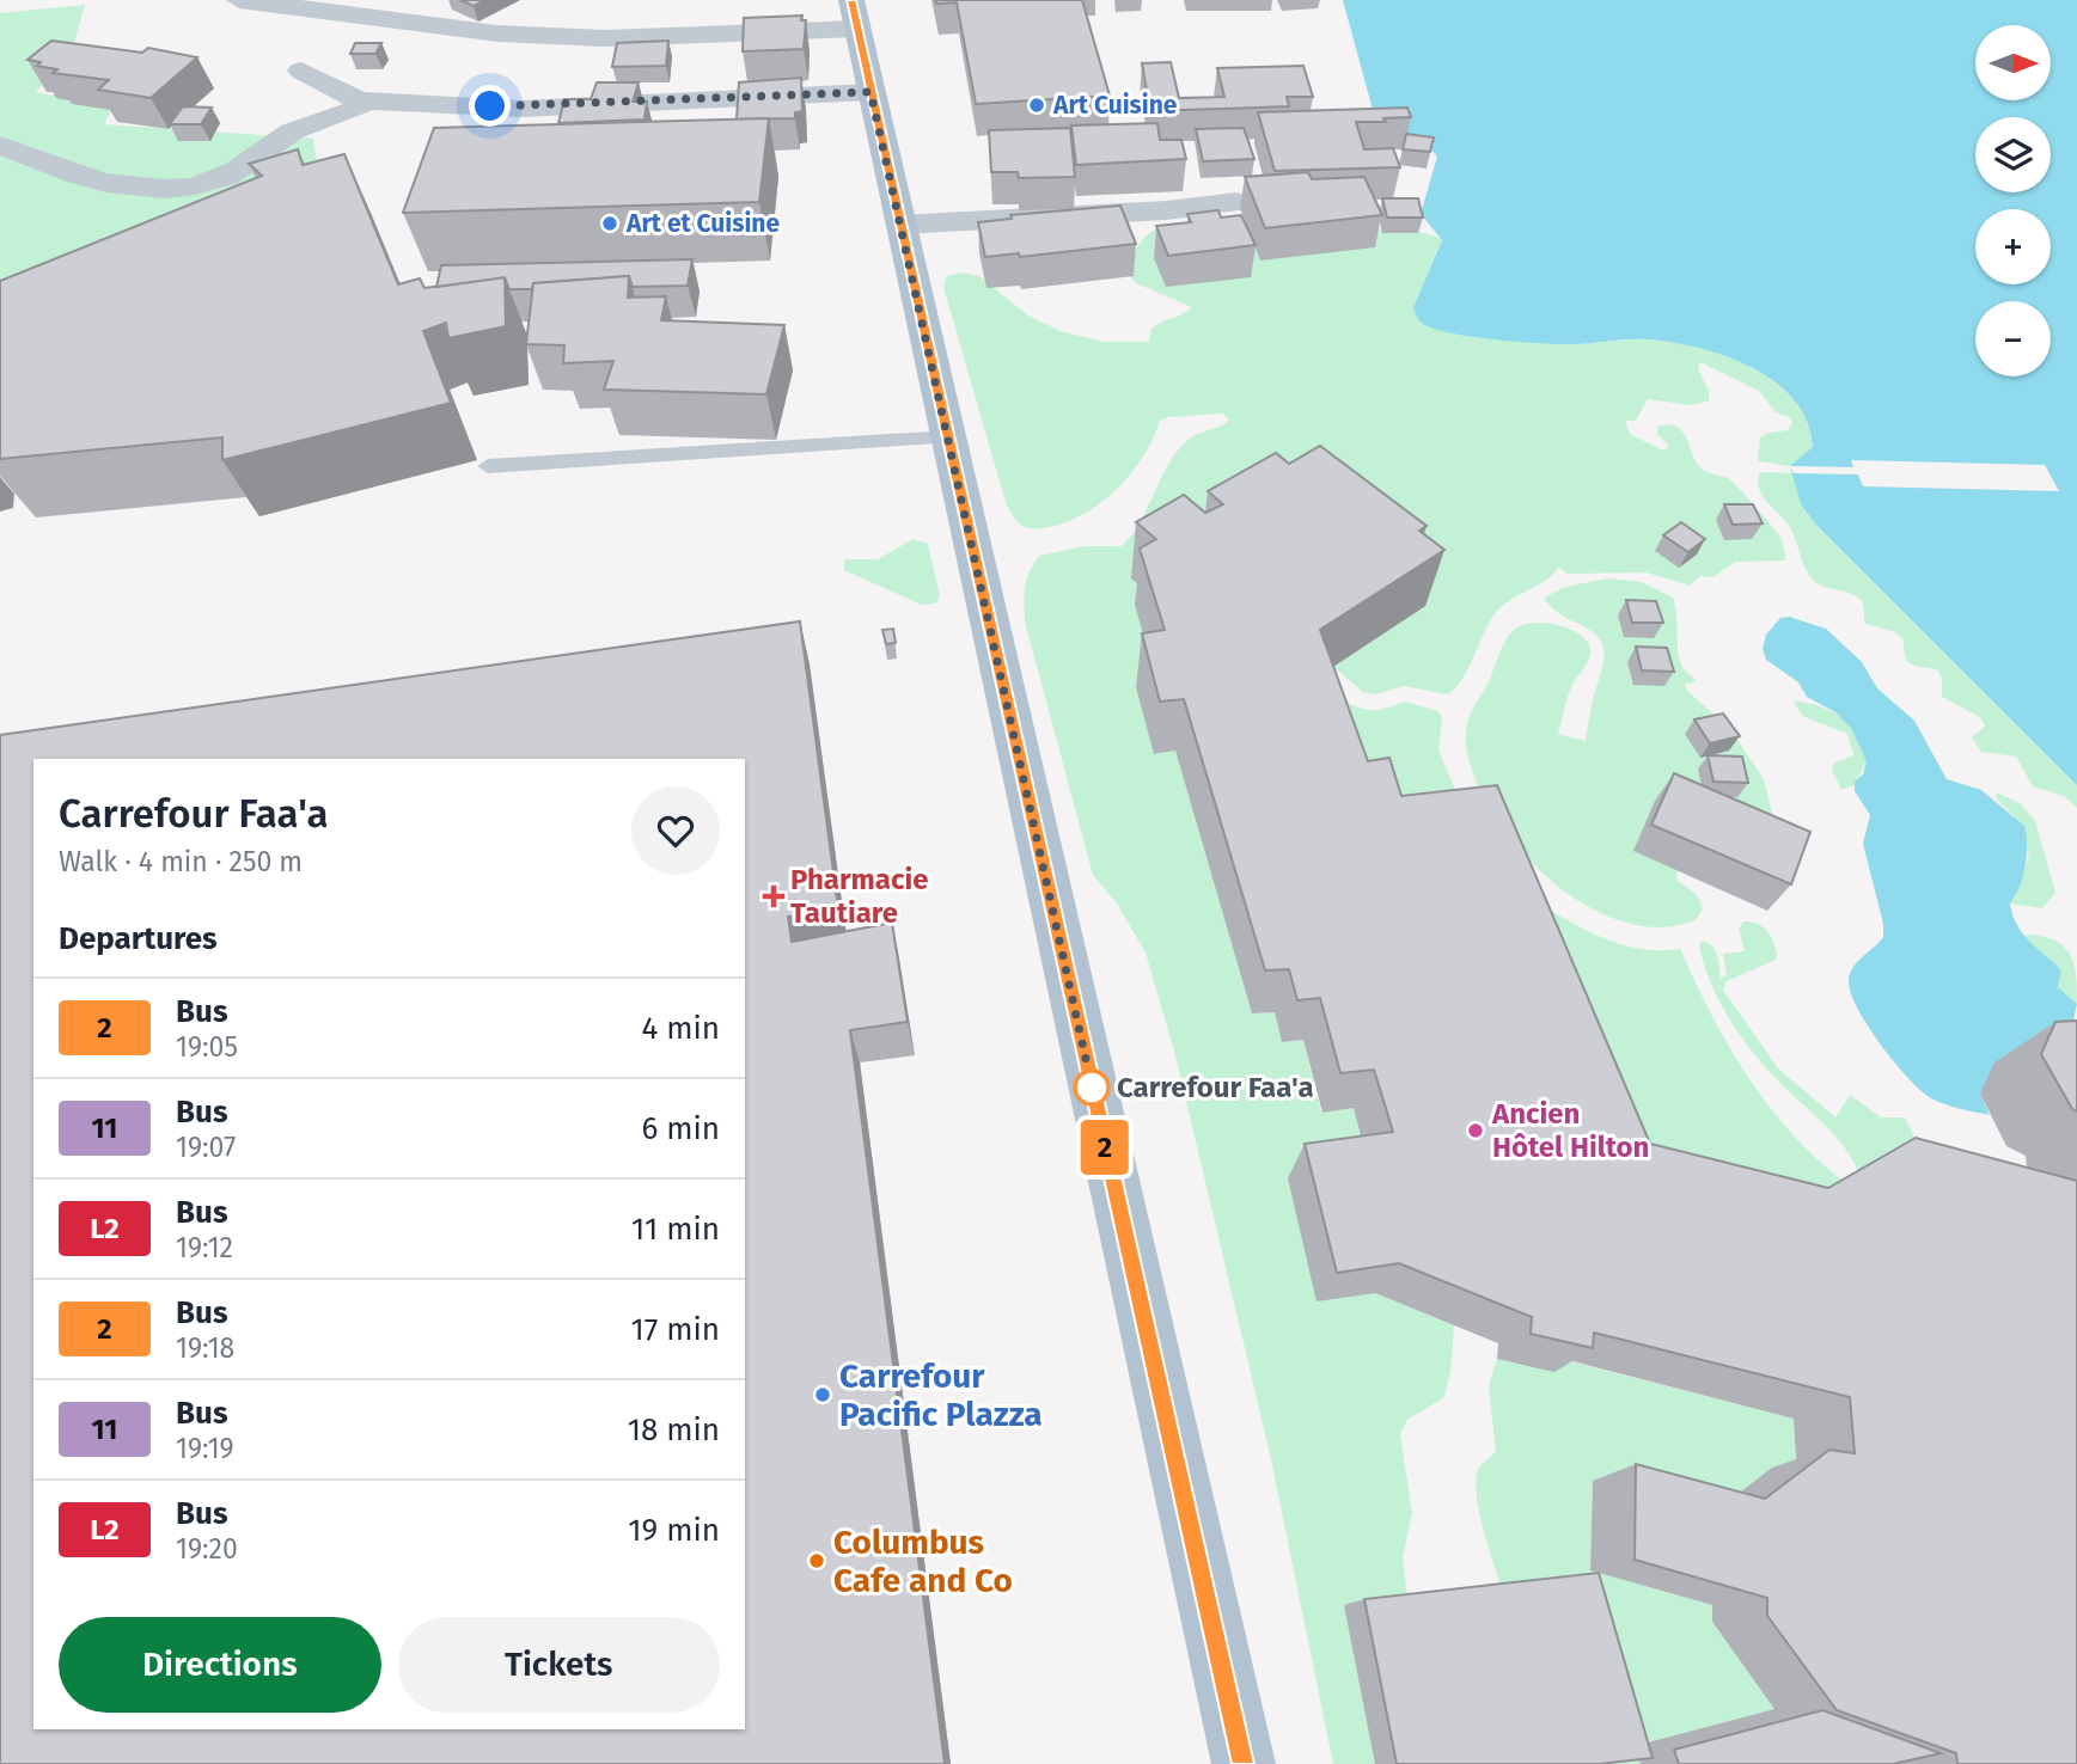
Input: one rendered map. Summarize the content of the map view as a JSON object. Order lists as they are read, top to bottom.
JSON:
{
  "places": {
    "other": [
      "Art Cuisine",
      "Art et Cuisine",
      "Carrefour Faa'a",
      "Ancien Hôtel Hilton",
      "Carrefour Pacific Plazza",
      "Columbus Cafe and Co"
    ],
    "health": ["Pharmacie Tautiare"]
  },
  "lines": ["bus line 2"],
  "north": "right",
  "page": {
    "on_map": "2",
    "map_buttons": ["+", "−"],
    "heading": [
      ["Carrefour Faa'a", "Walk · 4 min · 250 m"],
      "Departures"
    ],
    "list": [
      {
        "mark": "2",
        "name": "Bus",
        "note": "19:05",
        "value": "4 min"
      },
      {
        "mark": "11",
        "name": "Bus",
        "note": "19:07",
        "value": "6 min"
      },
      {
        "mark": "L2",
        "name": "Bus",
        "note": "19:12",
        "value": "11 min"
      },
      {
        "mark": "2",
        "name": "Bus",
        "note": "19:18",
        "value": "17 min"
      },
      {
        "mark": "11",
        "name": "Bus",
        "note": "19:19",
        "value": "18 min"
      },
      {
        "mark": "L2",
        "name": "Bus",
        "note": "19:20",
        "value": "19 min"
      }
    ],
    "buttons": ["Directions", "Tickets"]
  }
}
